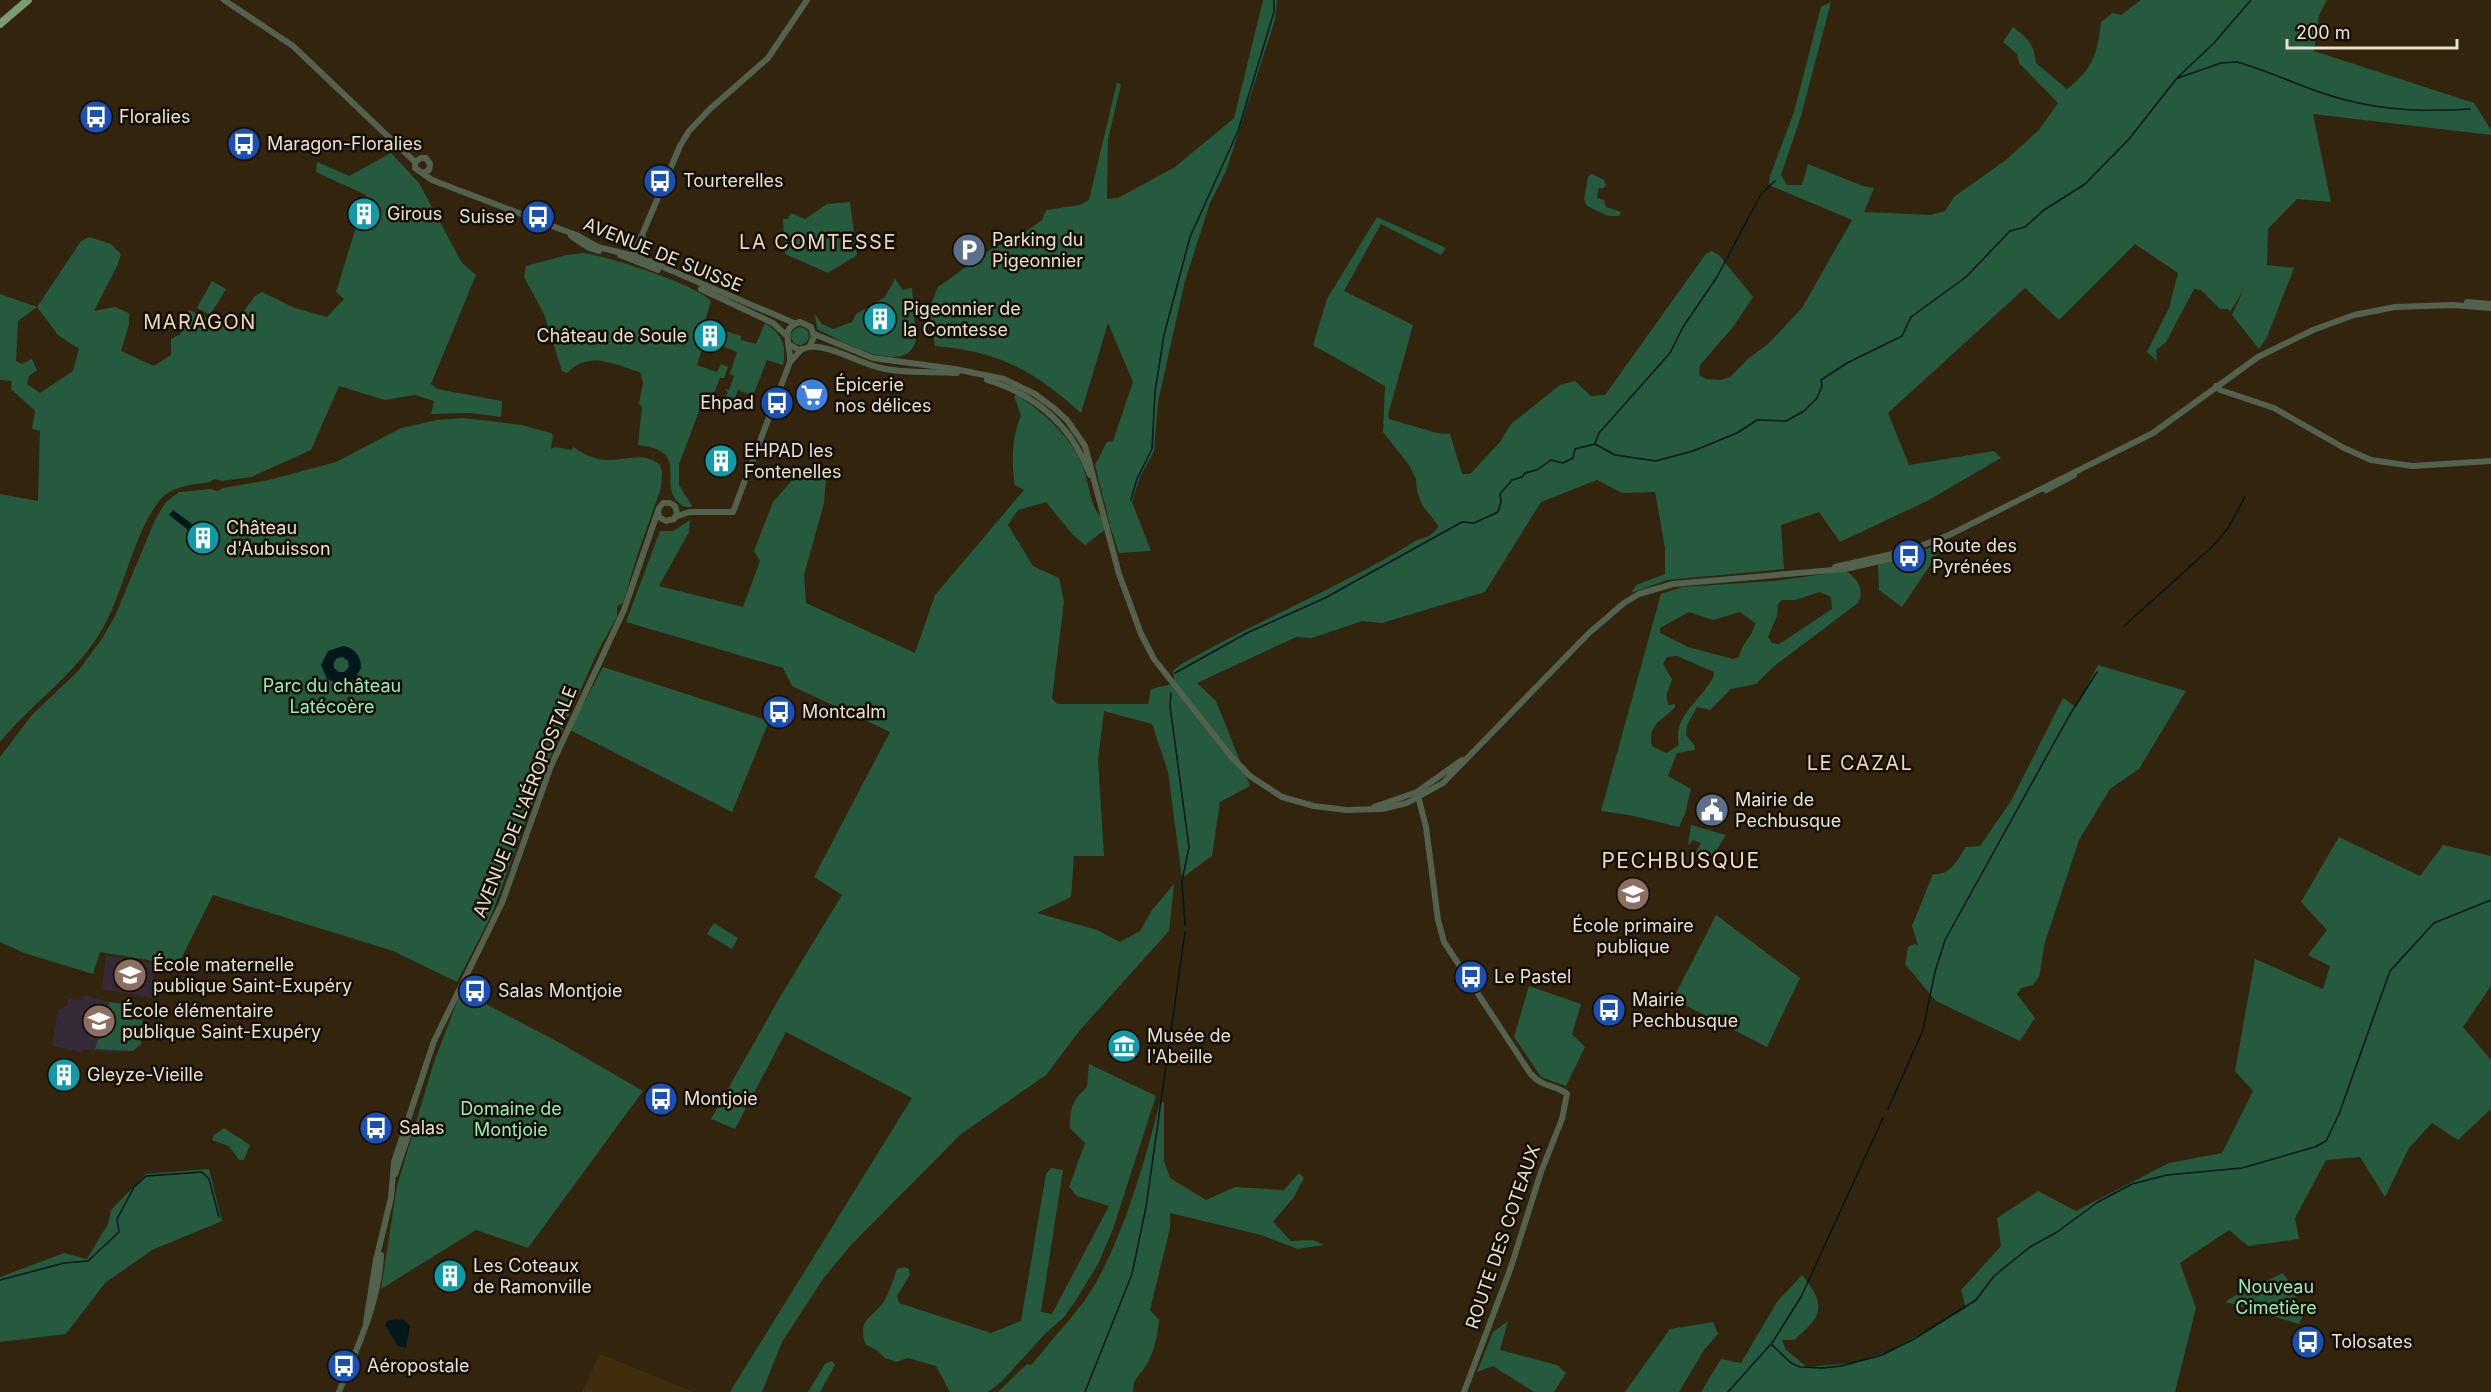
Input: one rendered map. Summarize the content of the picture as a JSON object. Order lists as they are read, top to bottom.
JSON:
{
  "streets": {
    "street": ["AVENUE DE SUISSE", "AVENUE DE L'AÉROPOSTALE", "ROUTE DES COTEAUX"]
  },
  "districts": [
    "LA COMTESSE",
    "MARAGON",
    "LE CAZAL",
    "PECHBUSQUE"
  ],
  "parks": ["Parc du château Latécoère", "Domaine de Montjoie", "Nouveau Cimetière"],
  "places": {
    "bus stop": [
      "Floralies",
      "Maragon-Floralies",
      "Tourterelles",
      "Suisse",
      "Ehpad",
      "Route des Pyrénées",
      "Montcalm",
      "Le Pastel",
      "Salas Montjoie",
      "Mairie Pechbusque",
      "Montjoie",
      "Salas",
      "Tolosates",
      "Aéropostale"
    ],
    "building": [
      "Girous",
      "Pigeonnier de la Comtesse",
      "Château de Soule",
      "EHPAD les Fontenelles",
      "Château d'Aubuisson",
      "Gleyze-Vieille",
      "Les Coteaux de Ramonville"
    ],
    "parking": ["Parking du Pigeonnier"],
    "supermarket": ["Épicerie nos délices"],
    "public building": ["Mairie de Pechbusque"],
    "school or university": ["École primaire publique", "École maternelle publique Saint-Exupéry", "École élémentaire publique Saint-Exupéry"],
    "museum": ["Musée de l'Abeille"]
  },
  "scale_bar": "200 m"
}
